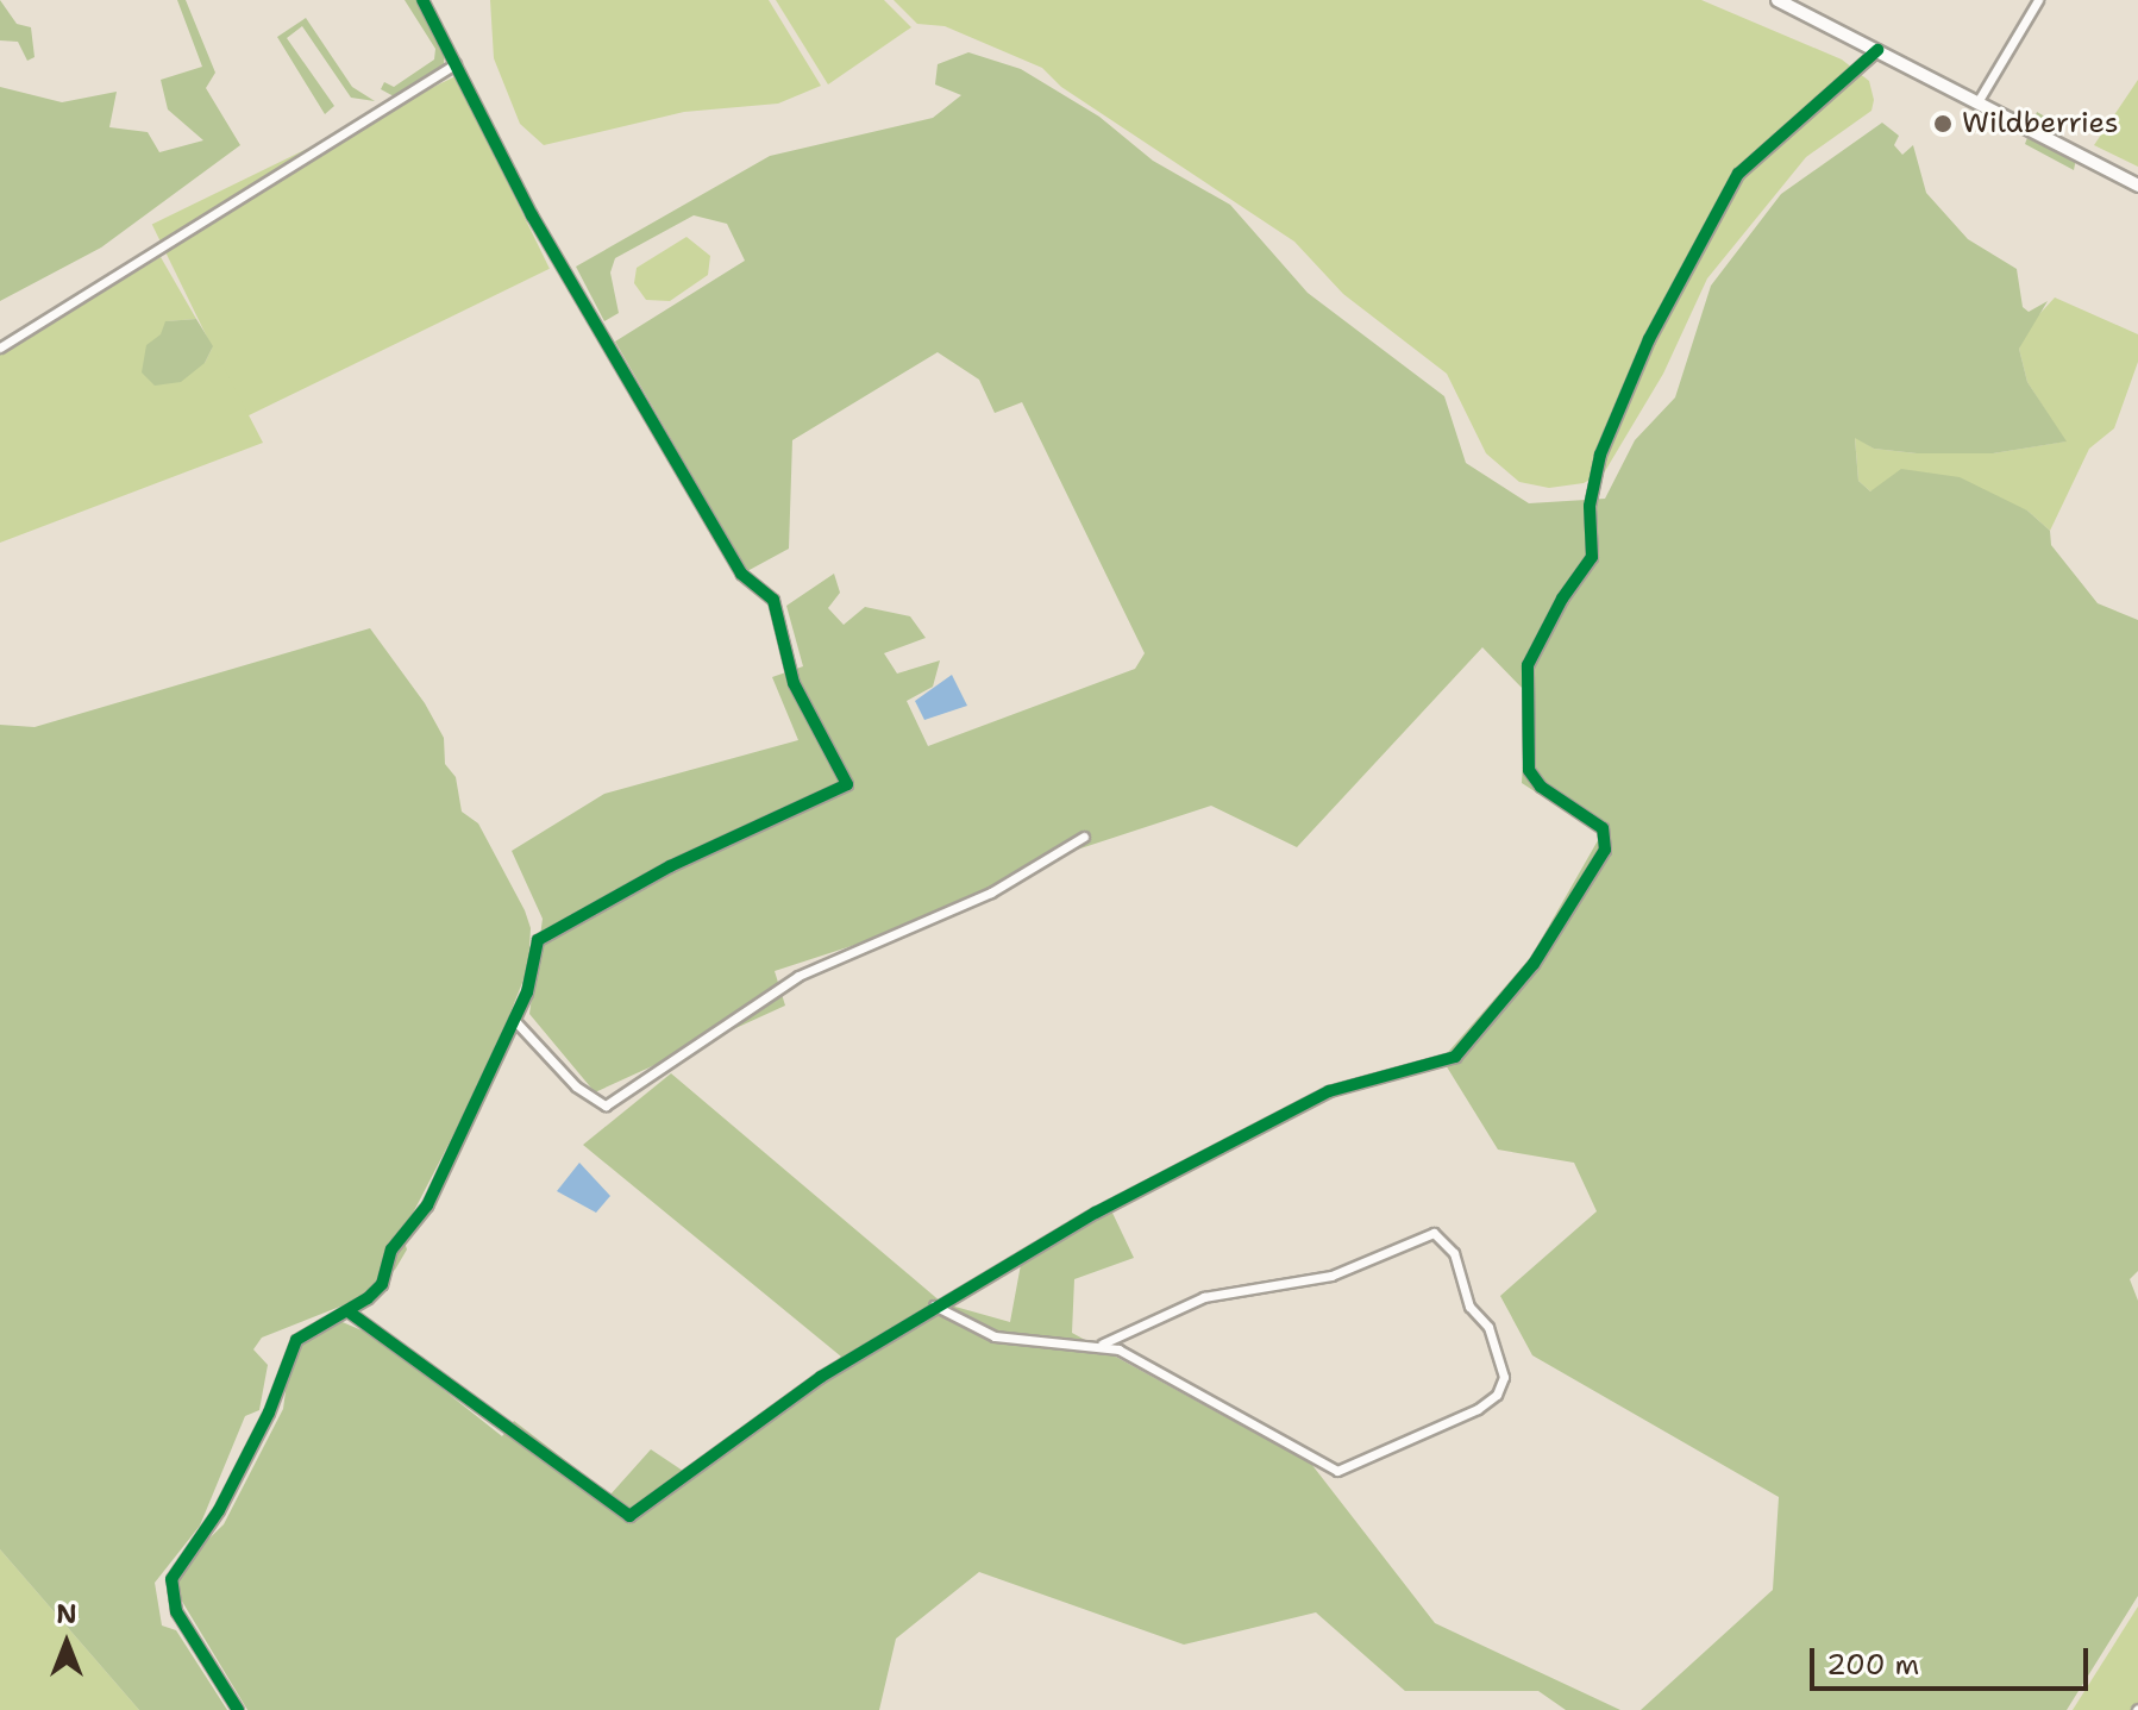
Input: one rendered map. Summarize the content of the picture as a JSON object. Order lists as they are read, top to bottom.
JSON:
{
  "places": ["Wildberries"],
  "scale_bar": "200 m",
  "north": "top"
}
